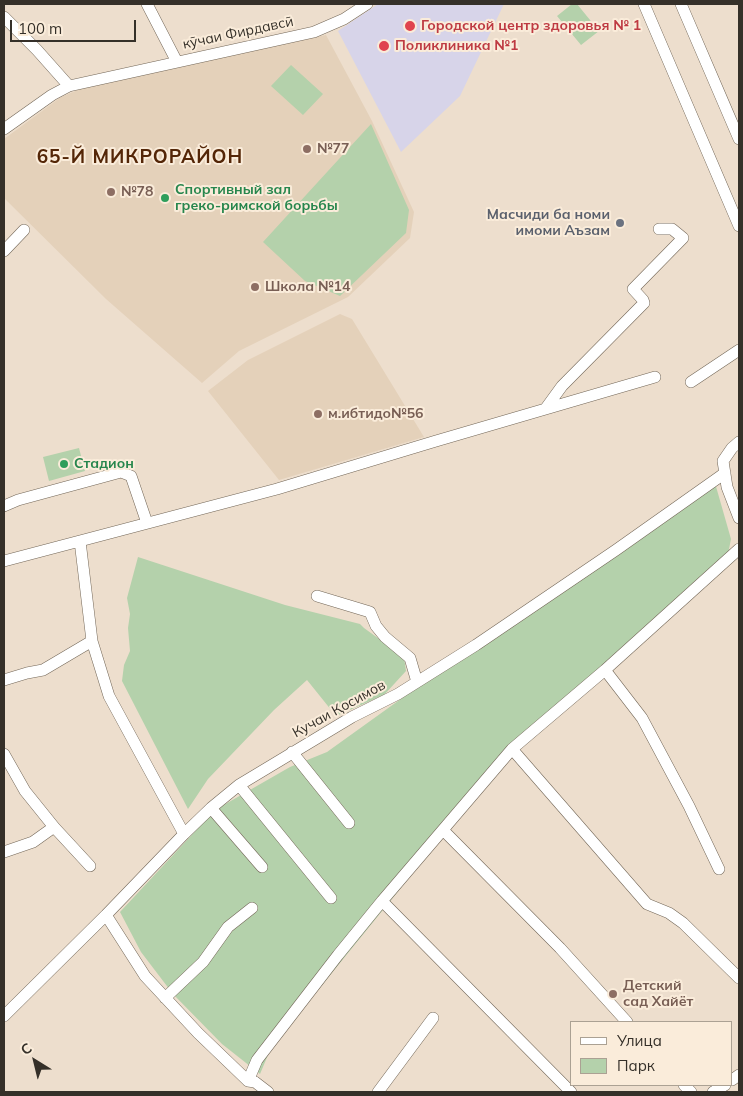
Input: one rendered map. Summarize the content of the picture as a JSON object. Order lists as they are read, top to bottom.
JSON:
{
  "streets": {
    "street": ["кӯчаи Фирдавсӣ", "Кучаи Қосимов"]
  },
  "districts": ["65-Й МИКРОРАЙОН"],
  "places": [
    "Городской центр здоровья № 1",
    "Поликлиника №1",
    "№77",
    "№78",
    "Спортивный зал греко-римской борьбы",
    "Масчиди ба номи имоми Аъзам",
    "Школа №14",
    "м.ибтидо№56",
    "Стадион",
    "Детский сад Хайёт"
  ],
  "legend": ["Улица", "Парк"],
  "scale_bar": "100 m",
  "north": "top left"
}
